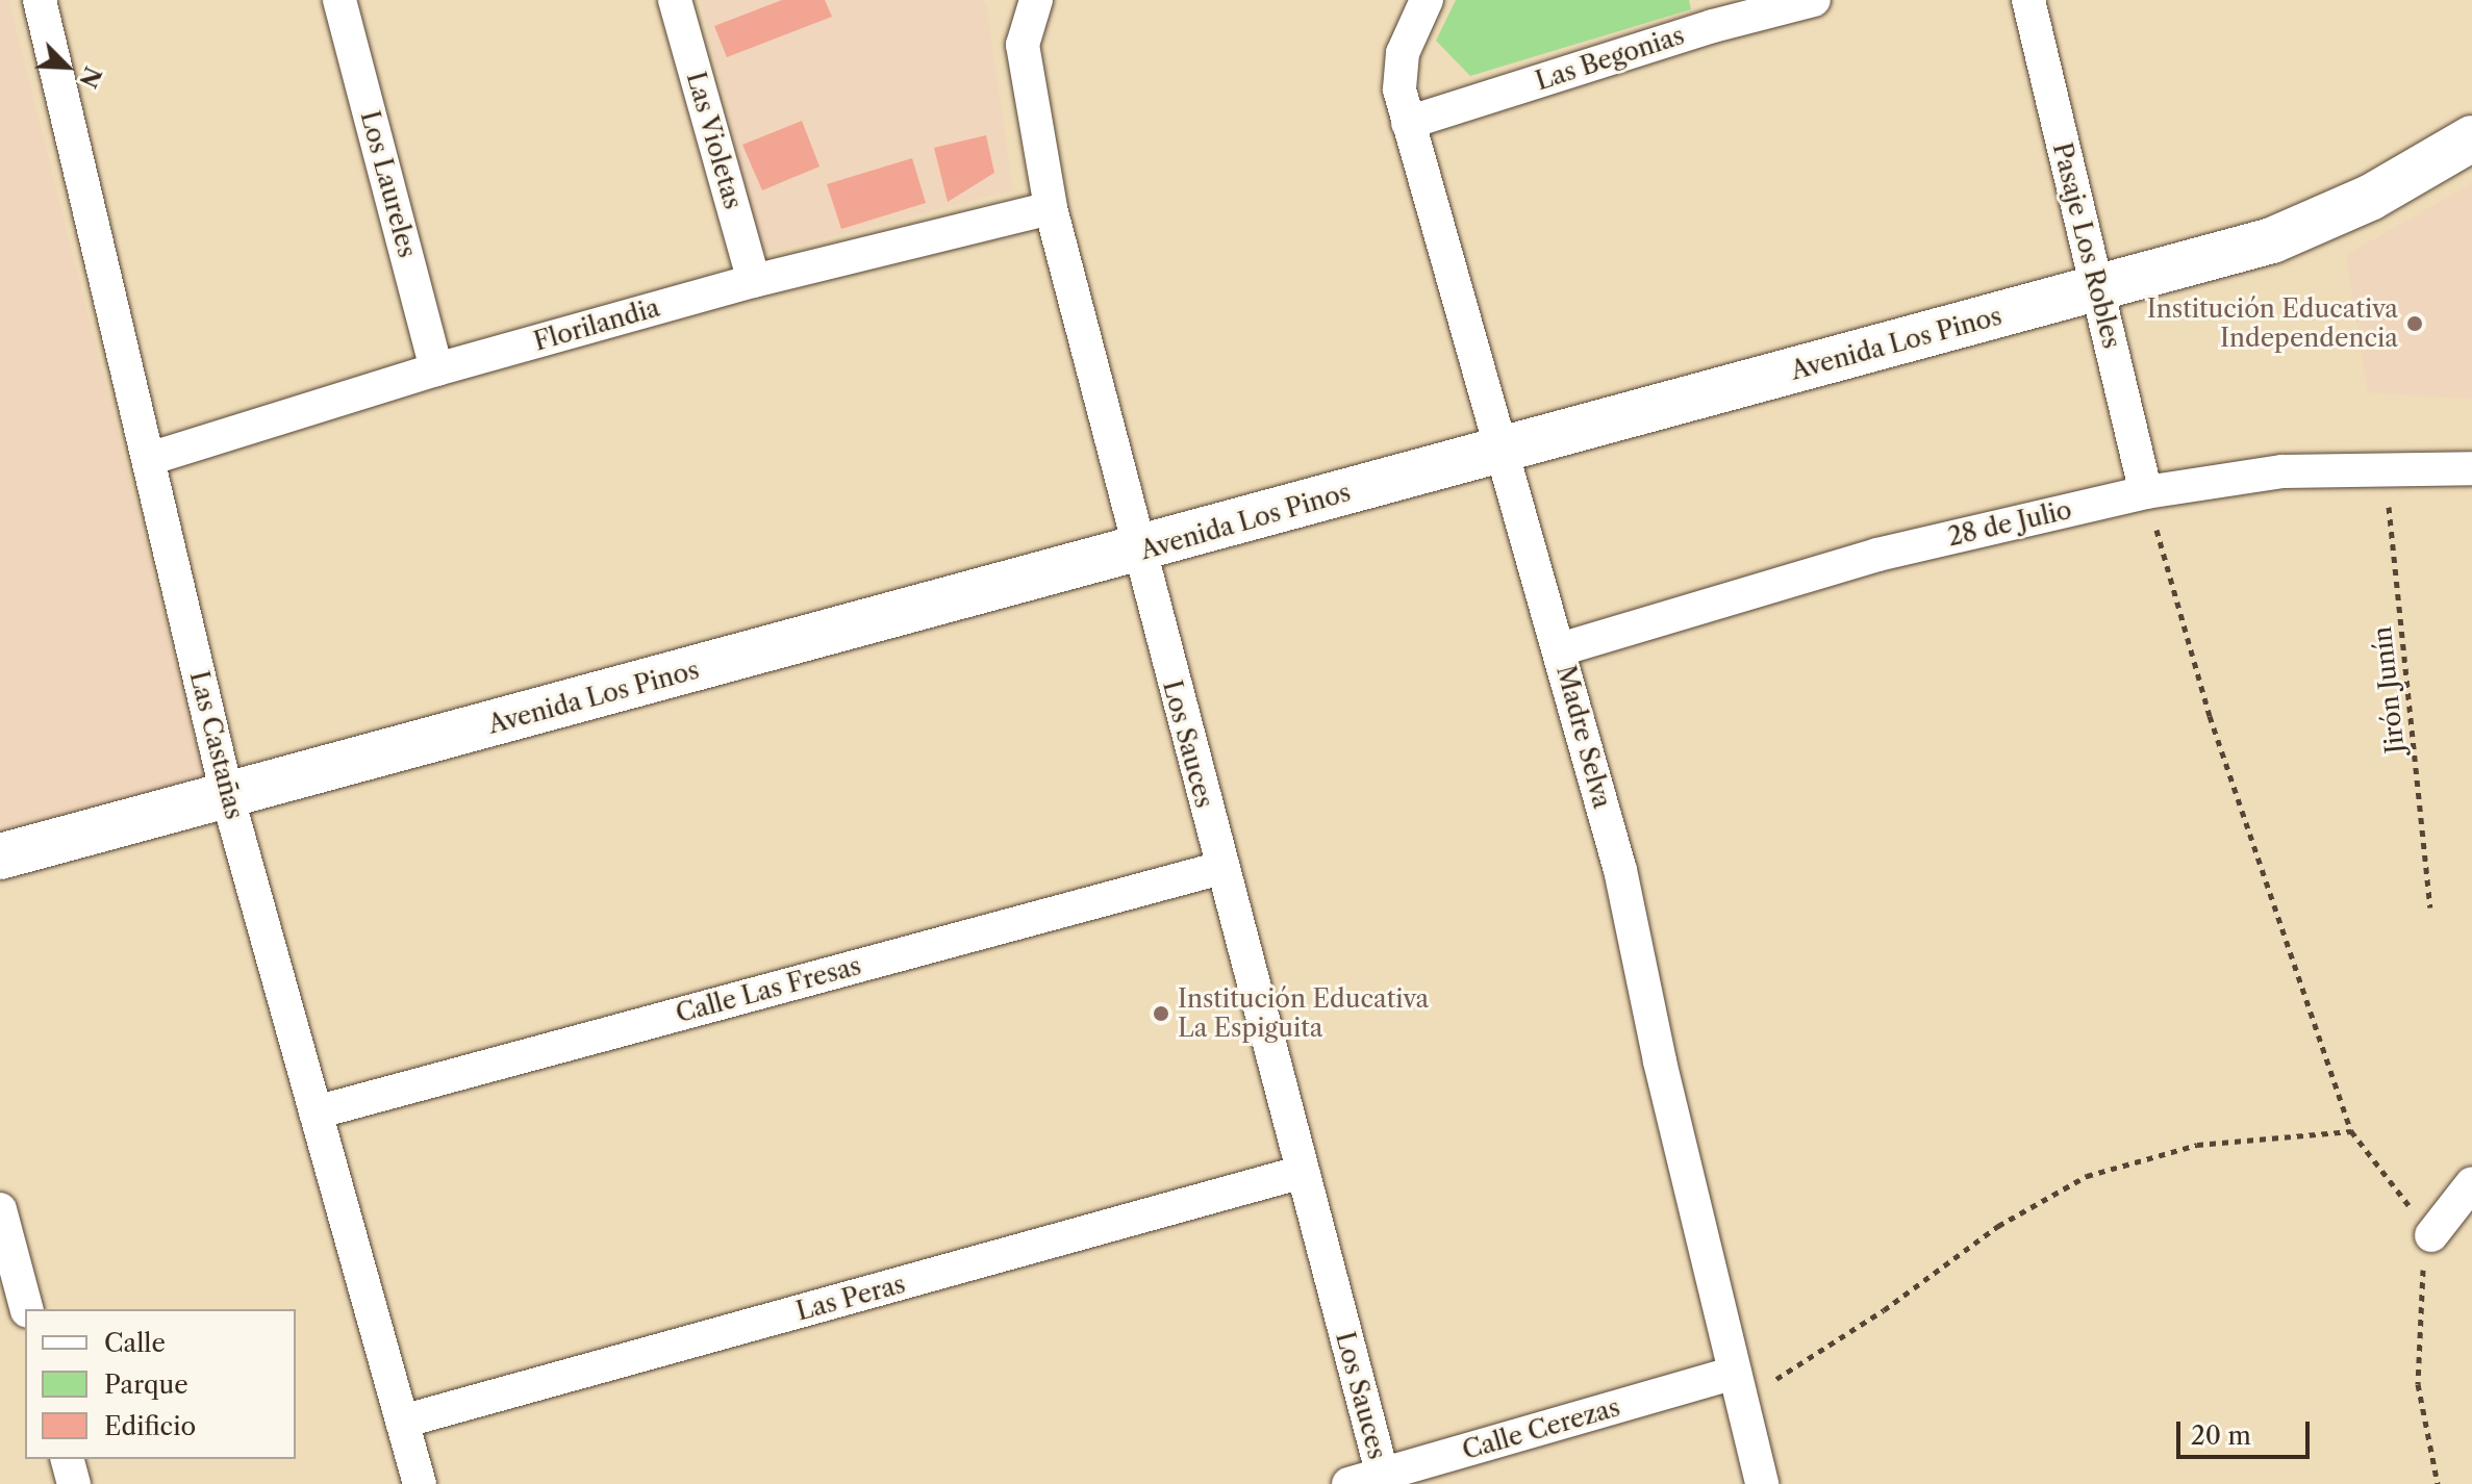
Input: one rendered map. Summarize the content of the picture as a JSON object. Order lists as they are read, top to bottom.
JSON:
{
  "streets": {
    "street": [
      "Las Begonias",
      "Las Violetas",
      "Los Laureles",
      "Pasaje Los Robles",
      "Florilandia",
      "Avenida Los Pinos",
      "28 de Julio",
      "Madre Selva",
      "Los Sauces",
      "Las Castañas",
      "Calle Las Fresas",
      "Las Peras",
      "Calle Cerezas"
    ],
    "path": ["Jirón Junín"]
  },
  "crossings": [
    ["Las Begonias", "Madre Selva"],
    ["Las Violetas", "Florilandia"],
    ["Los Laureles", "Florilandia"],
    ["Pasaje Los Robles", "Avenida Los Pinos"],
    ["Pasaje Los Robles", "28 de Julio"],
    ["Florilandia", "Los Sauces"],
    ["Florilandia", "Las Castañas"],
    ["Avenida Los Pinos", "Madre Selva"],
    ["Avenida Los Pinos", "Los Sauces"],
    ["Avenida Los Pinos", "Las Castañas"],
    ["28 de Julio", "Jirón Junín"],
    ["28 de Julio", "Madre Selva"],
    ["Madre Selva", "Calle Cerezas"],
    ["Los Sauces", "Calle Las Fresas"],
    ["Los Sauces", "Las Peras"],
    ["Los Sauces", "Calle Cerezas"],
    ["Las Castañas", "Calle Las Fresas"],
    ["Las Castañas", "Las Peras"]
  ],
  "places": ["Institución Educativa Independencia", "Institución Educativa La Espiguita"],
  "legend": ["Calle", "Parque", "Edificio"],
  "scale_bar": "20 m",
  "north": "bottom right"
}
